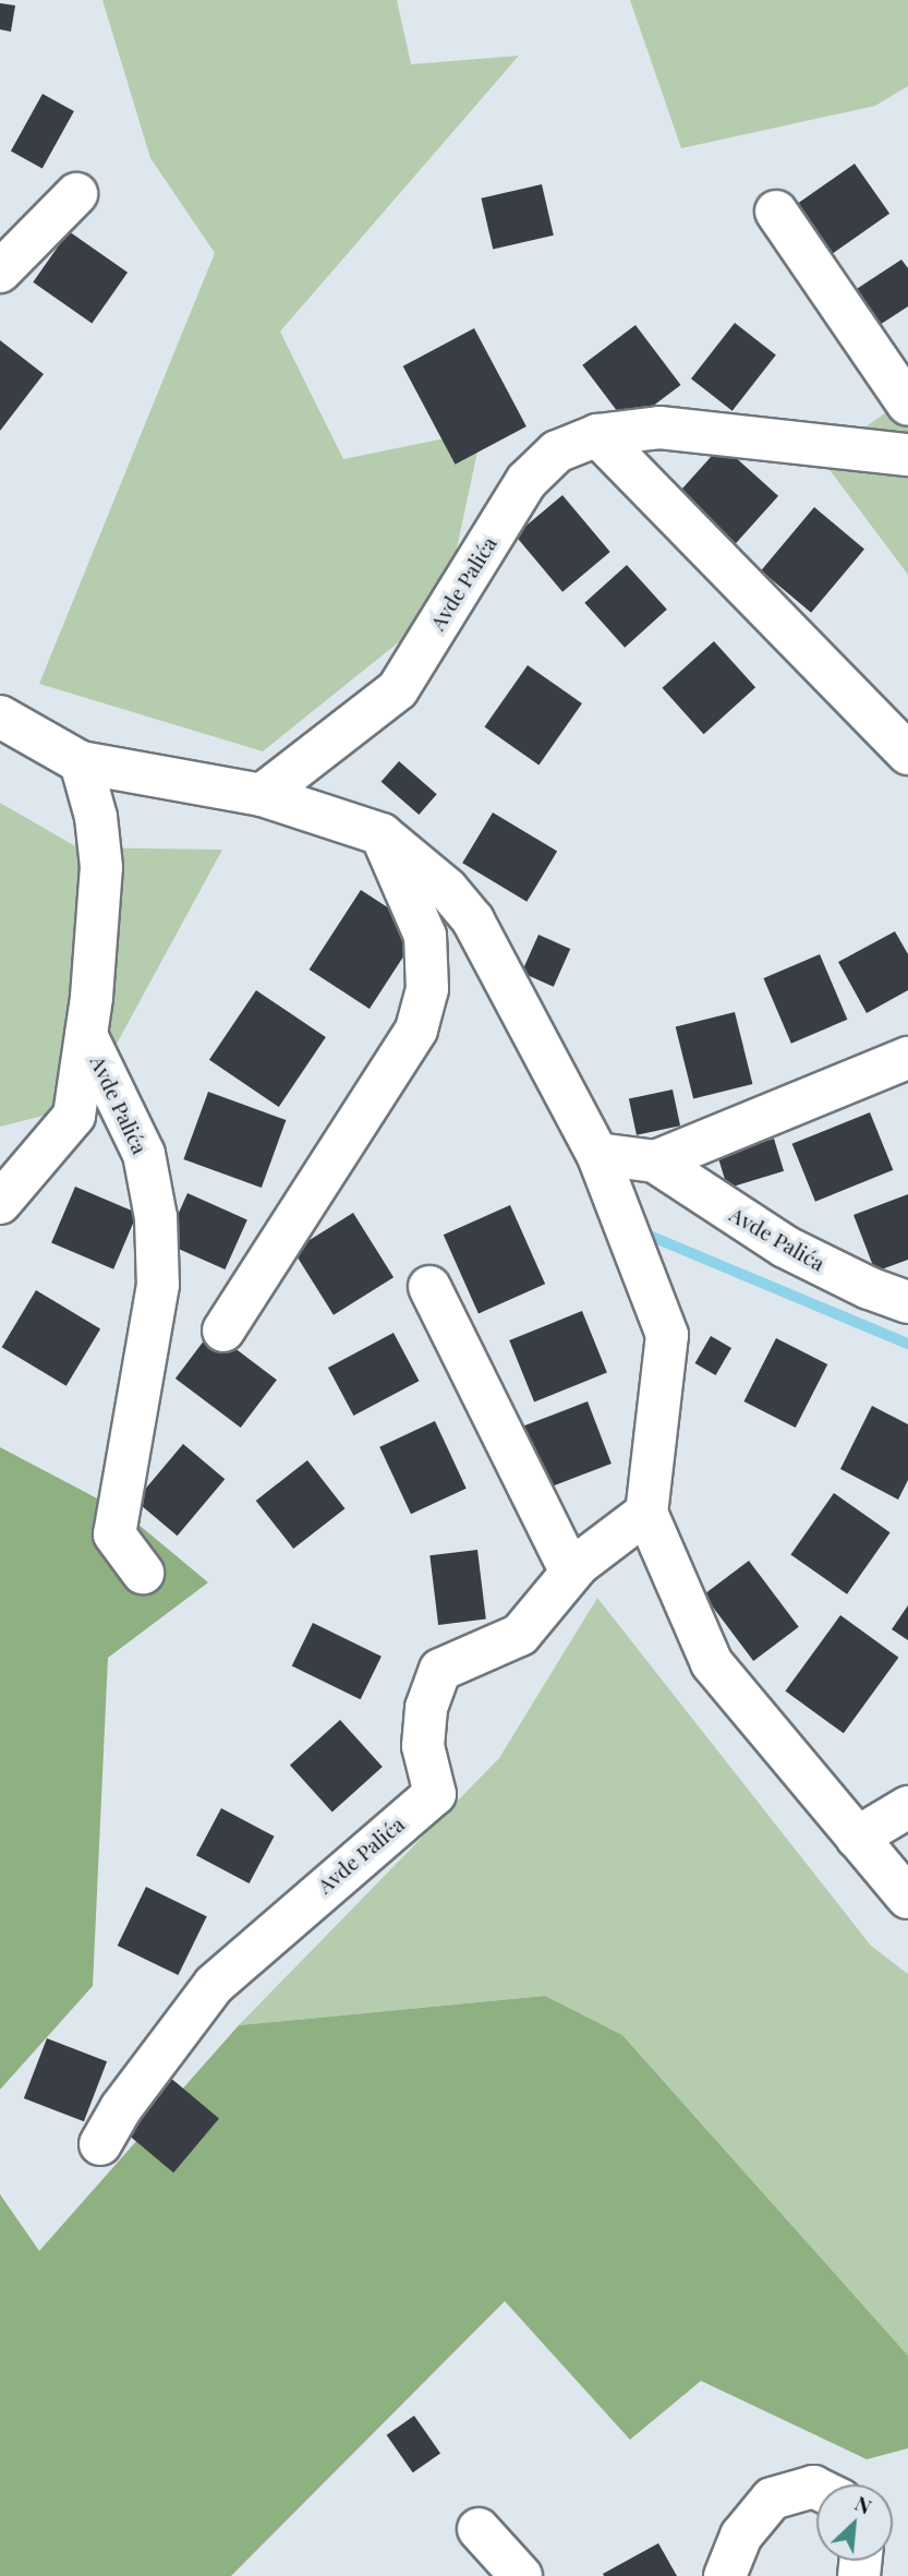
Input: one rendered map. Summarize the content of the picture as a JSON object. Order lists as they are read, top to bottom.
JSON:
{
  "streets": {
    "street": ["Avde Palića"]
  },
  "north": "top right"
}
